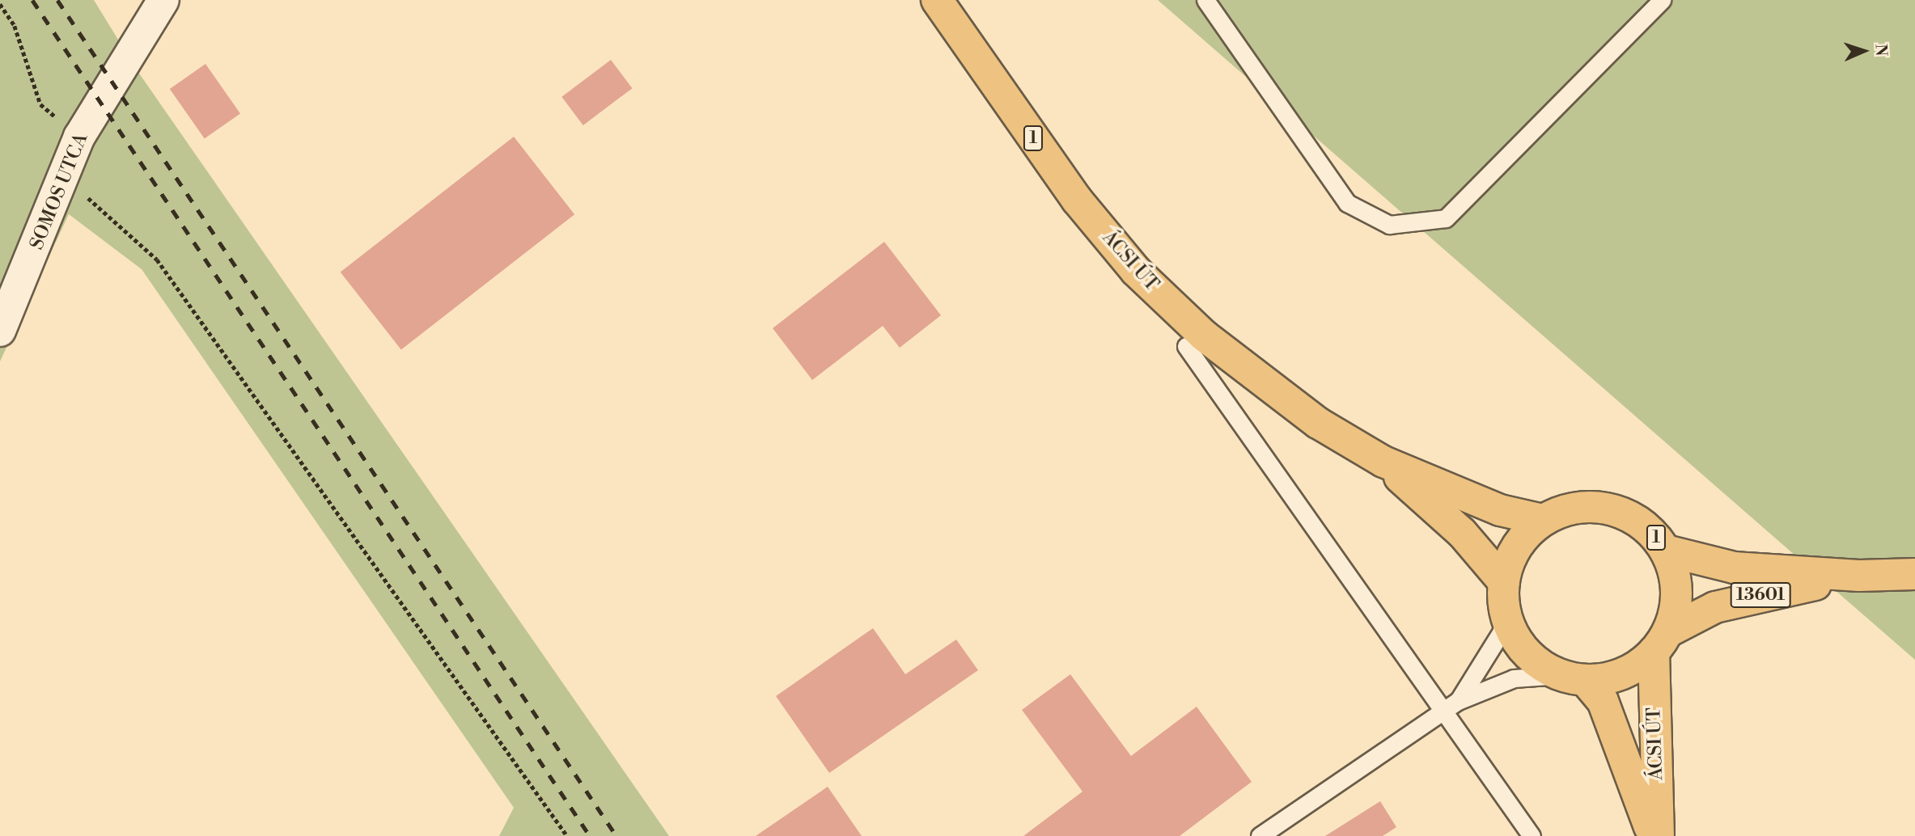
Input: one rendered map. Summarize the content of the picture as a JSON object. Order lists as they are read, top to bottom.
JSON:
{
  "streets": {
    "main road": ["1", "ÁCSI ÚT", "13601"],
    "street": ["SOMOS UTCA"]
  },
  "crossings": [
    ["1", "ÁCSI ÚT"],
    ["1", "13601"],
    ["ÁCSI ÚT", "13601"]
  ],
  "north": "right"
}
